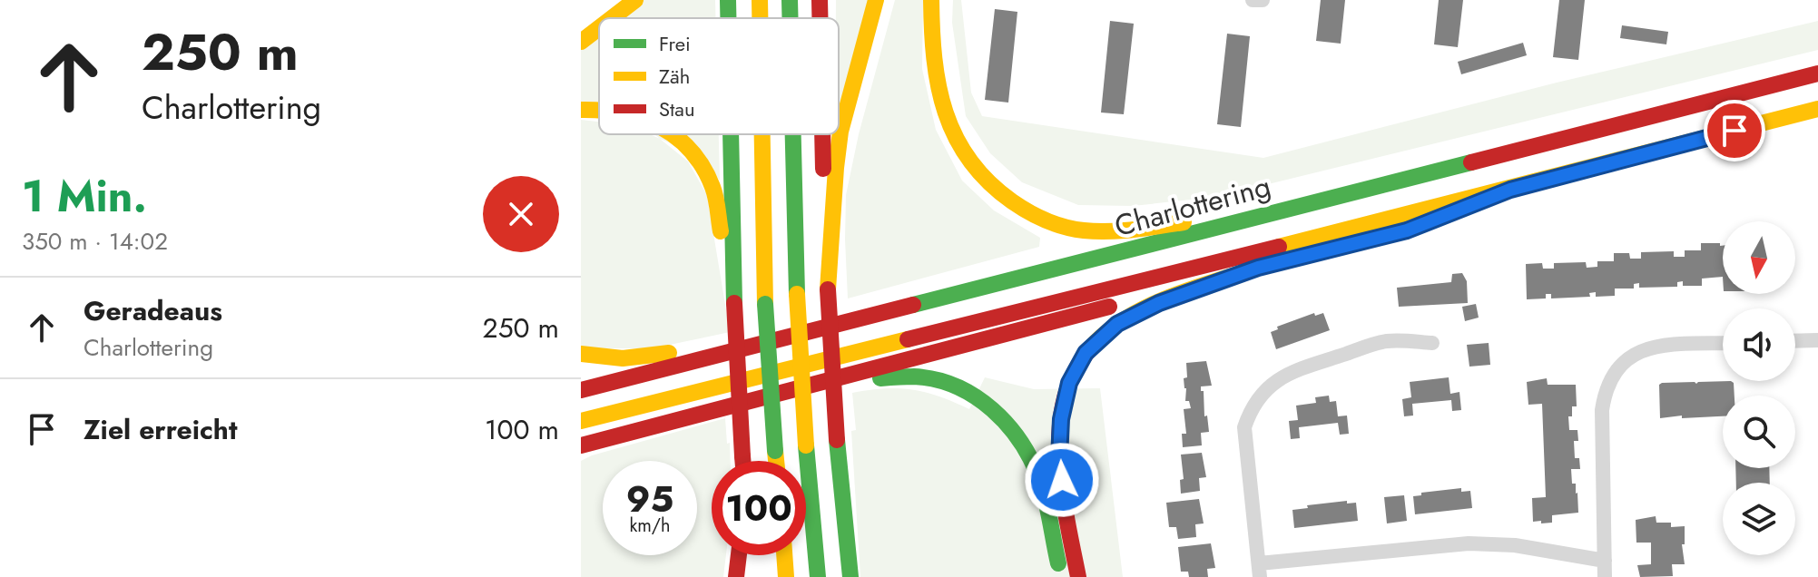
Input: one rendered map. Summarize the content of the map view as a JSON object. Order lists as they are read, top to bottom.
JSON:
{
  "streets": {
    "highway": ["Charlottering"]
  },
  "legend": ["Frei", "Zäh", "Stau"],
  "north": "bottom",
  "page": {
    "turn": ["250 m", "Charlottering"],
    "heading": ["1 Min.", "350 m · 14:02"],
    "list": [
      {
        "name": "Geradeaus",
        "note": "Charlottering",
        "value": "250 m"
      },
      {
        "name": "Ziel erreicht",
        "value": "100 m"
      }
    ],
    "speed": "95 km/h",
    "limit": "100"
  }
}
